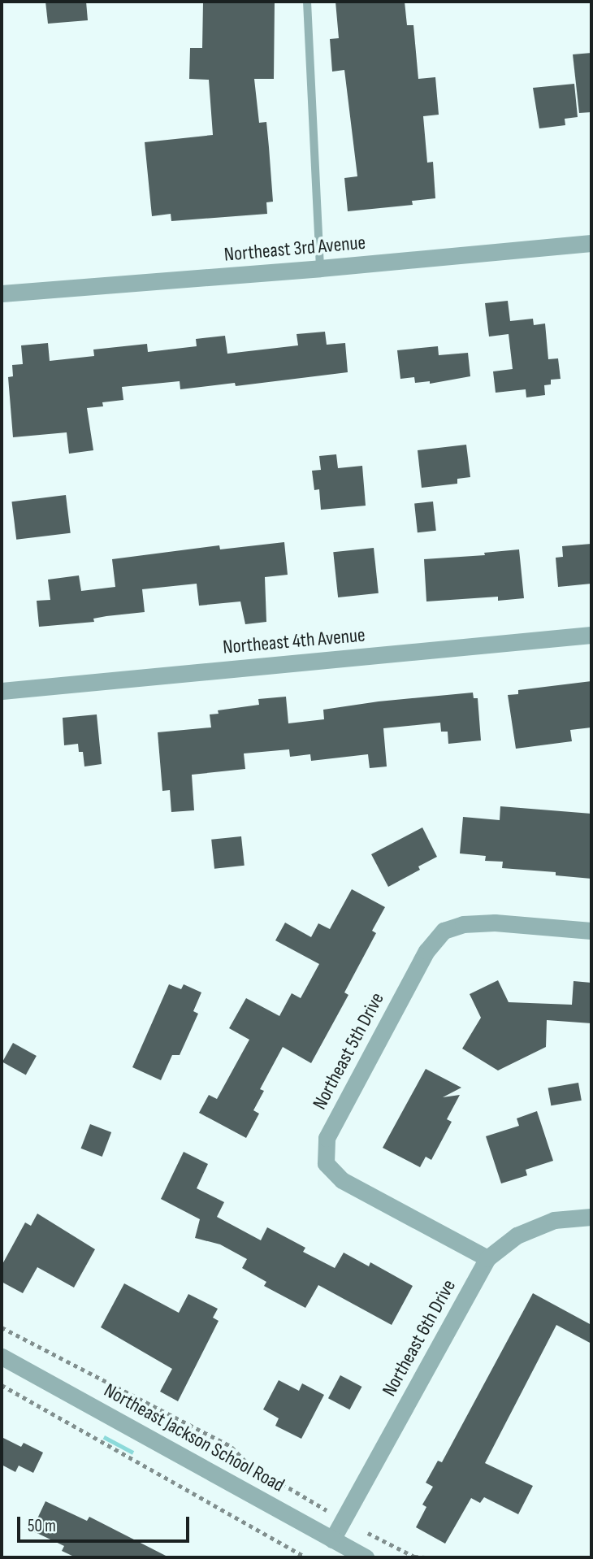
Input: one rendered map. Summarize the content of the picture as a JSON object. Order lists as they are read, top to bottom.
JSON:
{
  "streets": {
    "street": [
      "Northeast 3rd Avenue",
      "Northeast 4th Avenue",
      "Northeast 5th Drive",
      "Northeast 6th Drive",
      "Northeast Jackson School Road"
    ]
  },
  "crossings": [
    ["Northeast 5th Drive", "Northeast 6th Drive"],
    ["Northeast 6th Drive", "Northeast Jackson School Road"]
  ],
  "scale_bar": "50 m"
}
